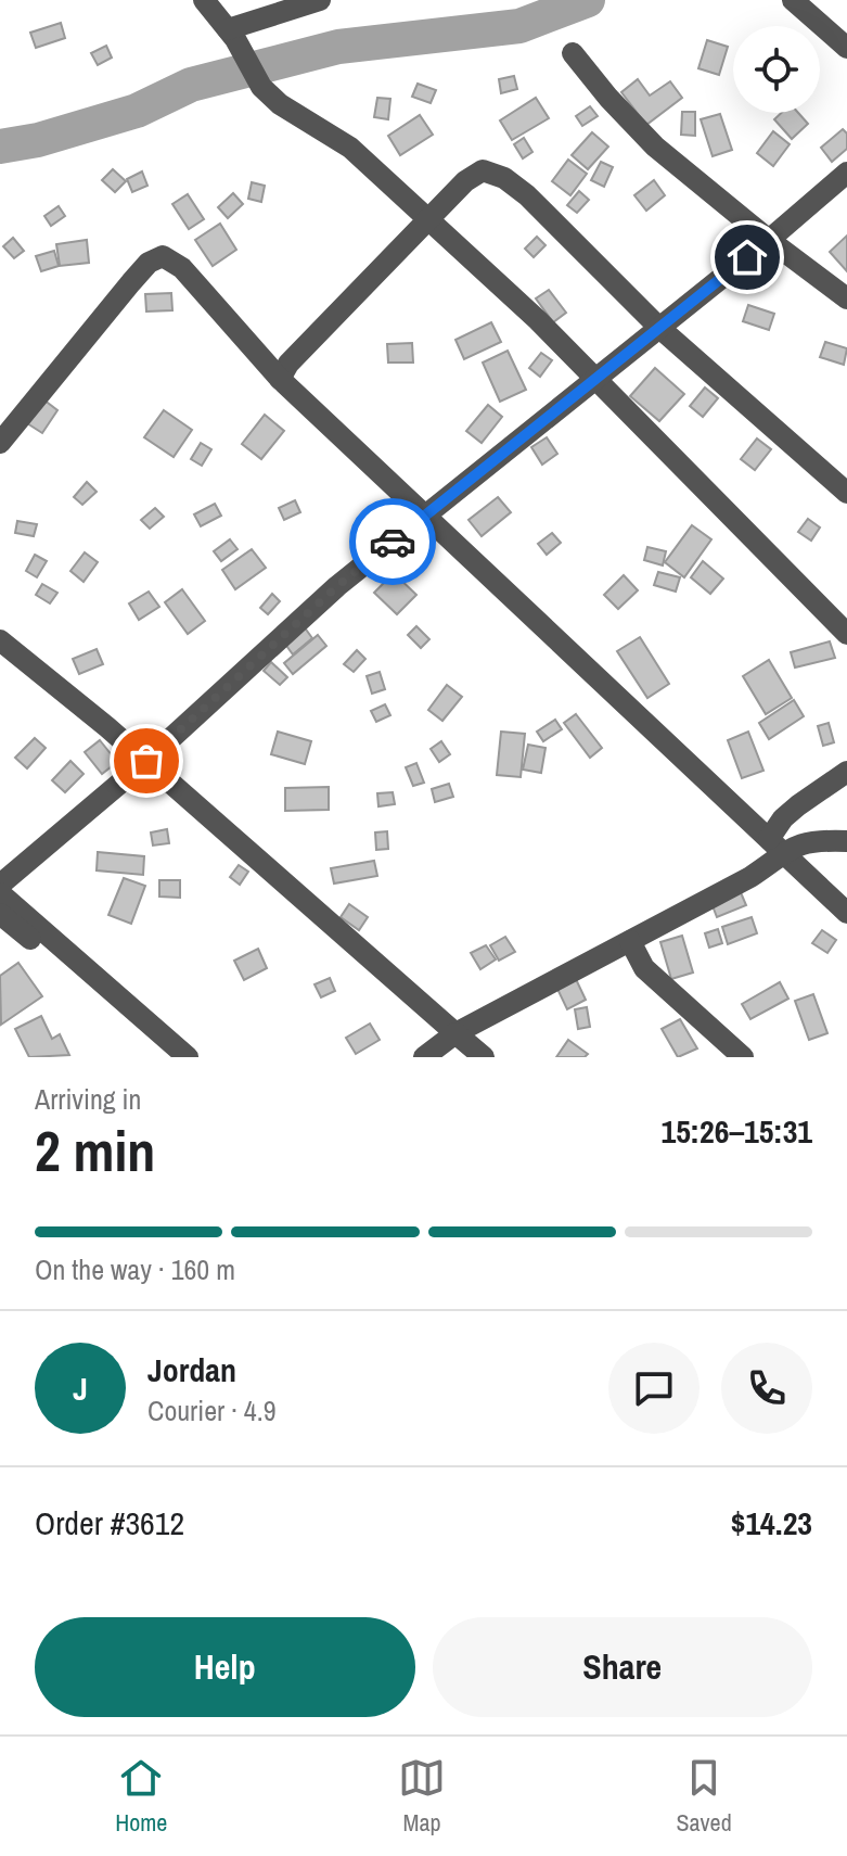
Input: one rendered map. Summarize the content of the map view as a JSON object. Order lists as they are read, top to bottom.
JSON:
{
  "page": {
    "heading": ["2 min", "Arriving in", "15:26–15:31"],
    "panel": [
      "Jordan",
      "Courier · 4.9",
      "Order #3612",
      "$14.23"
    ],
    "bar": "On the way · 160 m",
    "round": "J",
    "buttons": ["Help", "Share"],
    "tabs": ["Home", "Map", "Saved"]
  }
}
